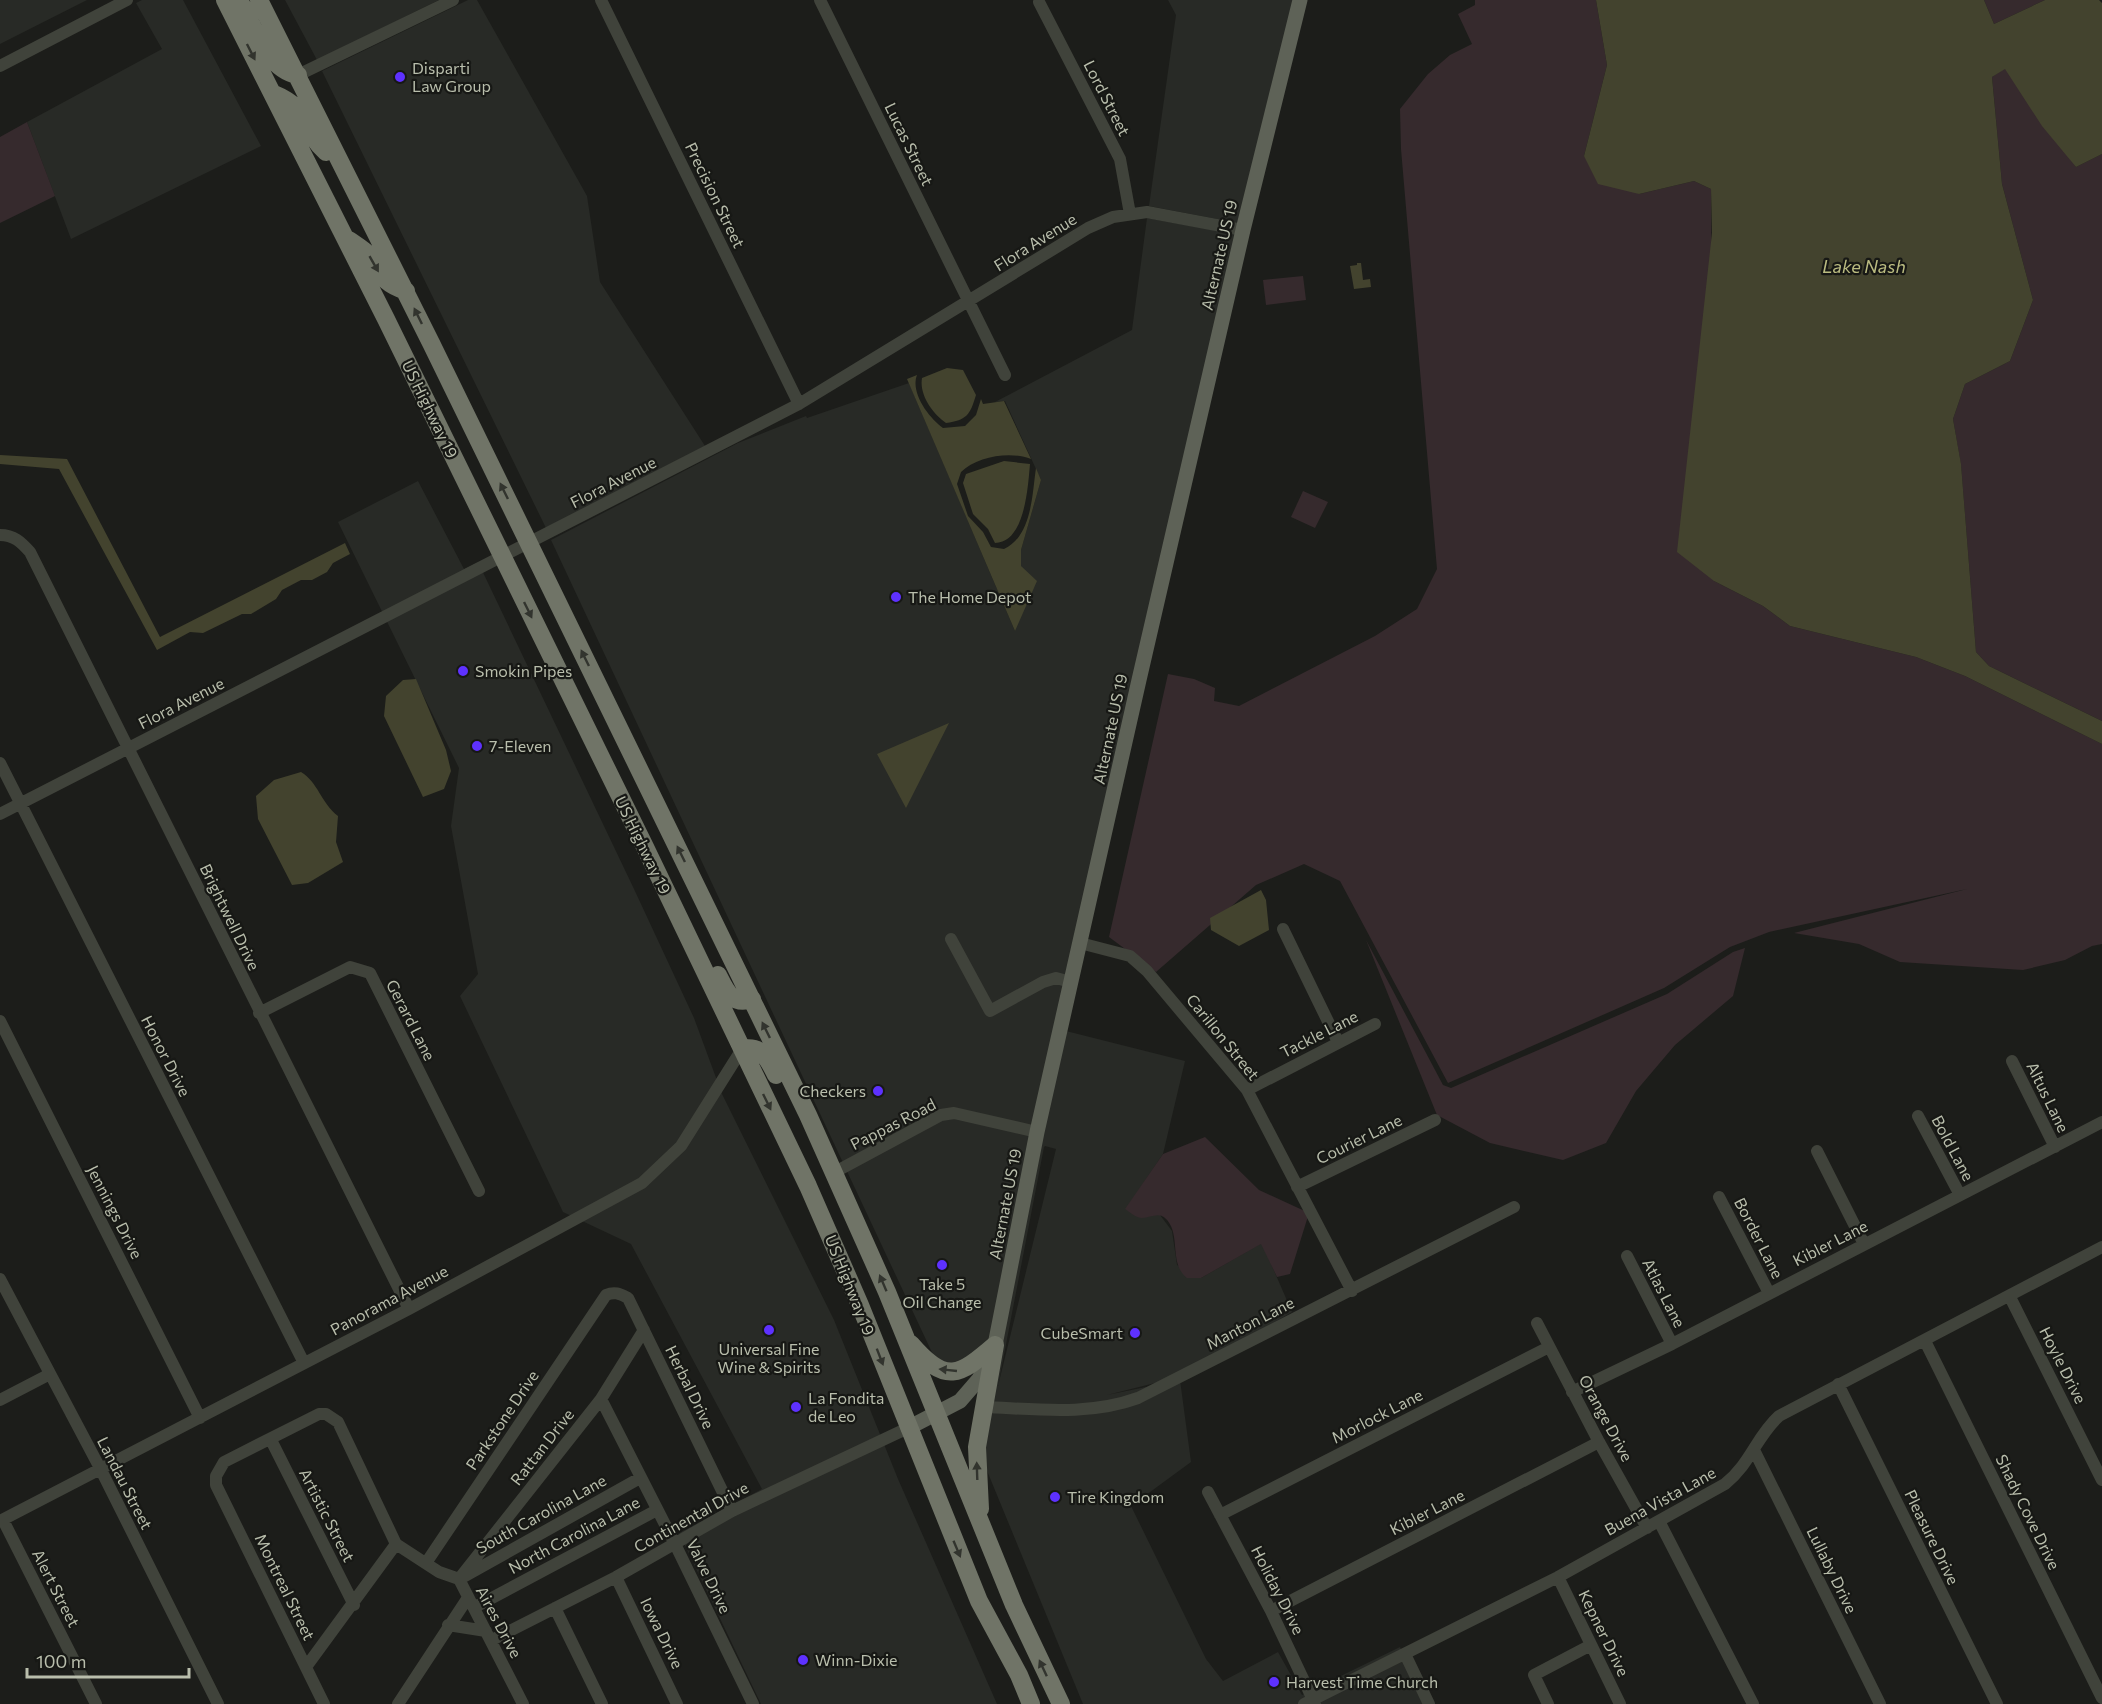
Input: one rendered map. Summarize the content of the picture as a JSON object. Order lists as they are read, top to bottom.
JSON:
{
  "streets": {
    "highway": ["US Highway 19"],
    "main road": ["Alternate US 19"],
    "street": [
      "Lord Street",
      "Lucas Street",
      "Precision Street",
      "Flora Avenue",
      "Brightwell Drive",
      "Gerard Lane",
      "Tackle Lane",
      "Carillon Street",
      "Honor Drive",
      "Altus Lane",
      "Pappas Road",
      "Courier Lane",
      "Bold Lane",
      "Jennings Drive",
      "Border Lane",
      "Kibler Lane",
      "Atlas Lane",
      "Panorama Avenue",
      "Manton Lane",
      "Hoyle Drive",
      "Herbal Drive",
      "Morlock Lane",
      "Orange Drive",
      "Parkstone Drive",
      "Rattan Drive",
      "Landau Street",
      "Buena Vista Lane",
      "Shady Cove Drive",
      "South Carolina Lane",
      "Artistic Street",
      "Continental Drive",
      "North Carolina Lane",
      "Pleasure Drive",
      "Lullaby Drive",
      "Valve Drive",
      "Montreal Street",
      "Alert Street",
      "Holiday Drive",
      "Aires Drive",
      "Iowa Drive",
      "Kepner Drive"
    ]
  },
  "crossings": [
    ["Lord Street", "Flora Avenue"],
    ["Lucas Street", "Flora Avenue"],
    ["Precision Street", "Flora Avenue"],
    ["Flora Avenue", "Alternate US 19"],
    ["Flora Avenue", "US Highway 19"],
    ["Flora Avenue", "Brightwell Drive"],
    ["Flora Avenue", "Honor Drive"],
    ["Alternate US 19", "US Highway 19"],
    ["Alternate US 19", "Carillon Street"],
    ["Alternate US 19", "Pappas Road"],
    ["Alternate US 19", "Continental Drive"],
    ["US Highway 19", "Pappas Road"],
    ["US Highway 19", "Panorama Avenue"],
    ["US Highway 19", "Continental Drive"],
    ["Brightwell Drive", "Gerard Lane"],
    ["Brightwell Drive", "Panorama Avenue"],
    ["Tackle Lane", "Carillon Street"],
    ["Carillon Street", "Courier Lane"],
    ["Carillon Street", "Manton Lane"],
    ["Honor Drive", "Panorama Avenue"],
    ["Altus Lane", "Kibler Lane"],
    ["Bold Lane", "Kibler Lane"],
    ["Jennings Drive", "Panorama Avenue"],
    ["Border Lane", "Kibler Lane"],
    ["Kibler Lane", "Atlas Lane"],
    ["Kibler Lane", "Orange Drive"],
    ["Kibler Lane", "Holiday Drive"],
    ["Panorama Avenue", "Landau Street"],
    ["Panorama Avenue", "Alert Street"],
    ["Hoyle Drive", "Buena Vista Lane"],
    ["Herbal Drive", "Parkstone Drive"],
    ["Herbal Drive", "Rattan Drive"],
    ["Herbal Drive", "Continental Drive"],
    ["Morlock Lane", "Orange Drive"],
    ["Morlock Lane", "Holiday Drive"],
    ["Orange Drive", "Buena Vista Lane"],
    ["Parkstone Drive", "Aires Drive"],
    ["Rattan Drive", "South Carolina Lane"],
    ["Rattan Drive", "Valve Drive"],
    ["Rattan Drive", "Aires Drive"],
    ["Buena Vista Lane", "Shady Cove Drive"],
    ["Buena Vista Lane", "Pleasure Drive"],
    ["Buena Vista Lane", "Lullaby Drive"],
    ["Buena Vista Lane", "Holiday Drive"],
    ["Buena Vista Lane", "Kepner Drive"],
    ["South Carolina Lane", "Valve Drive"],
    ["South Carolina Lane", "Aires Drive"],
    ["Artistic Street", "Montreal Street"],
    ["Continental Drive", "Valve Drive"],
    ["Continental Drive", "Aires Drive"],
    ["Continental Drive", "Iowa Drive"],
    ["North Carolina Lane", "Valve Drive"],
    ["North Carolina Lane", "Aires Drive"]
  ],
  "water": ["Lake Nash"],
  "places": [
    "Disparti Law Group",
    "The Home Depot",
    "Smokin Pipes",
    "7-Eleven",
    "Checkers",
    "Take 5 Oil Change",
    "Universal Fine Wine & Spirits",
    "CubeSmart",
    "La Fondita de Leo",
    "Tire Kingdom",
    "Winn-Dixie",
    "Harvest Time Church"
  ],
  "scale_bar": "100 m"
}
